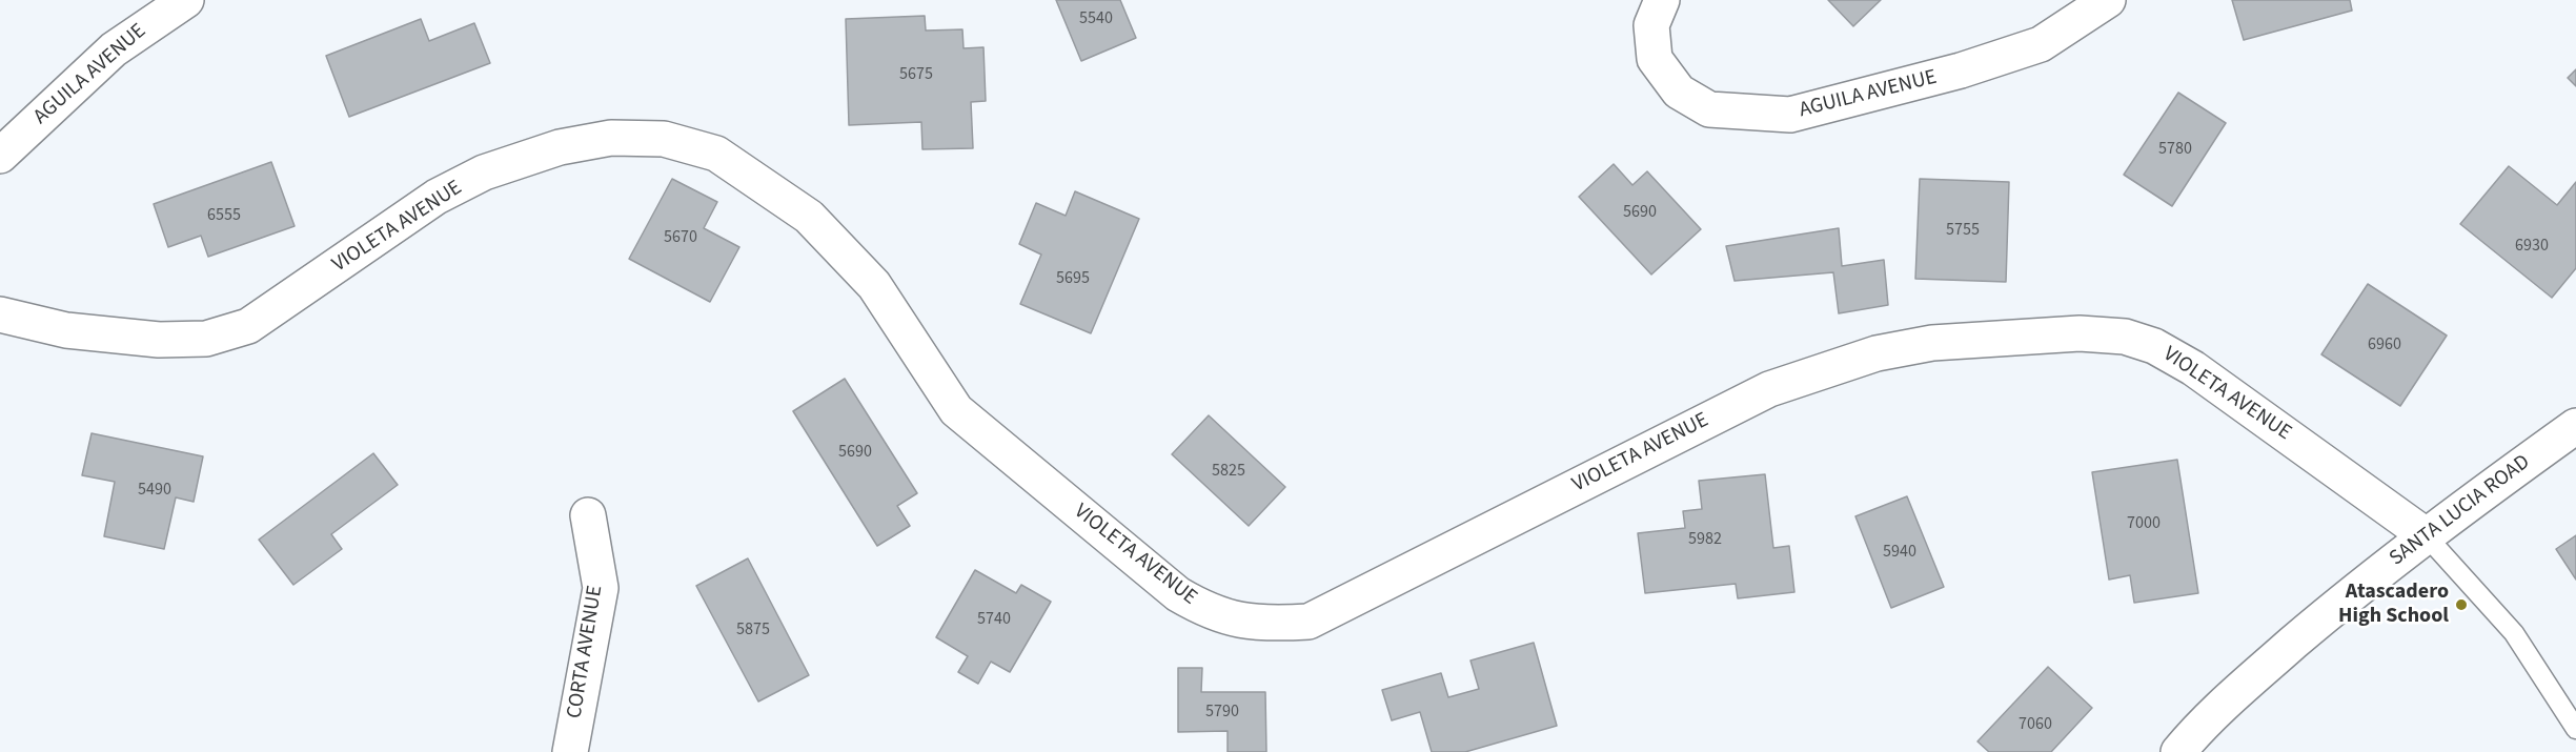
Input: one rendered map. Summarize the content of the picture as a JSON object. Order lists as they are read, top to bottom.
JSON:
{
  "streets": {
    "street": [
      "AGUILA AVENUE",
      "VIOLETA AVENUE",
      "SANTA LUCIA ROAD",
      "CORTA AVENUE"
    ]
  },
  "crossings": [
    ["VIOLETA AVENUE", "SANTA LUCIA ROAD"]
  ],
  "places": ["Atascadero High School"],
  "house_numbers": [
    "5540",
    "5675",
    "5780",
    "5690",
    "6555",
    "5755",
    "5670",
    "6930",
    "5695",
    "6960",
    "5690",
    "5825",
    "5490",
    "7000",
    "5982",
    "5940",
    "5740",
    "5875",
    "5790",
    "7060"
  ]
}
